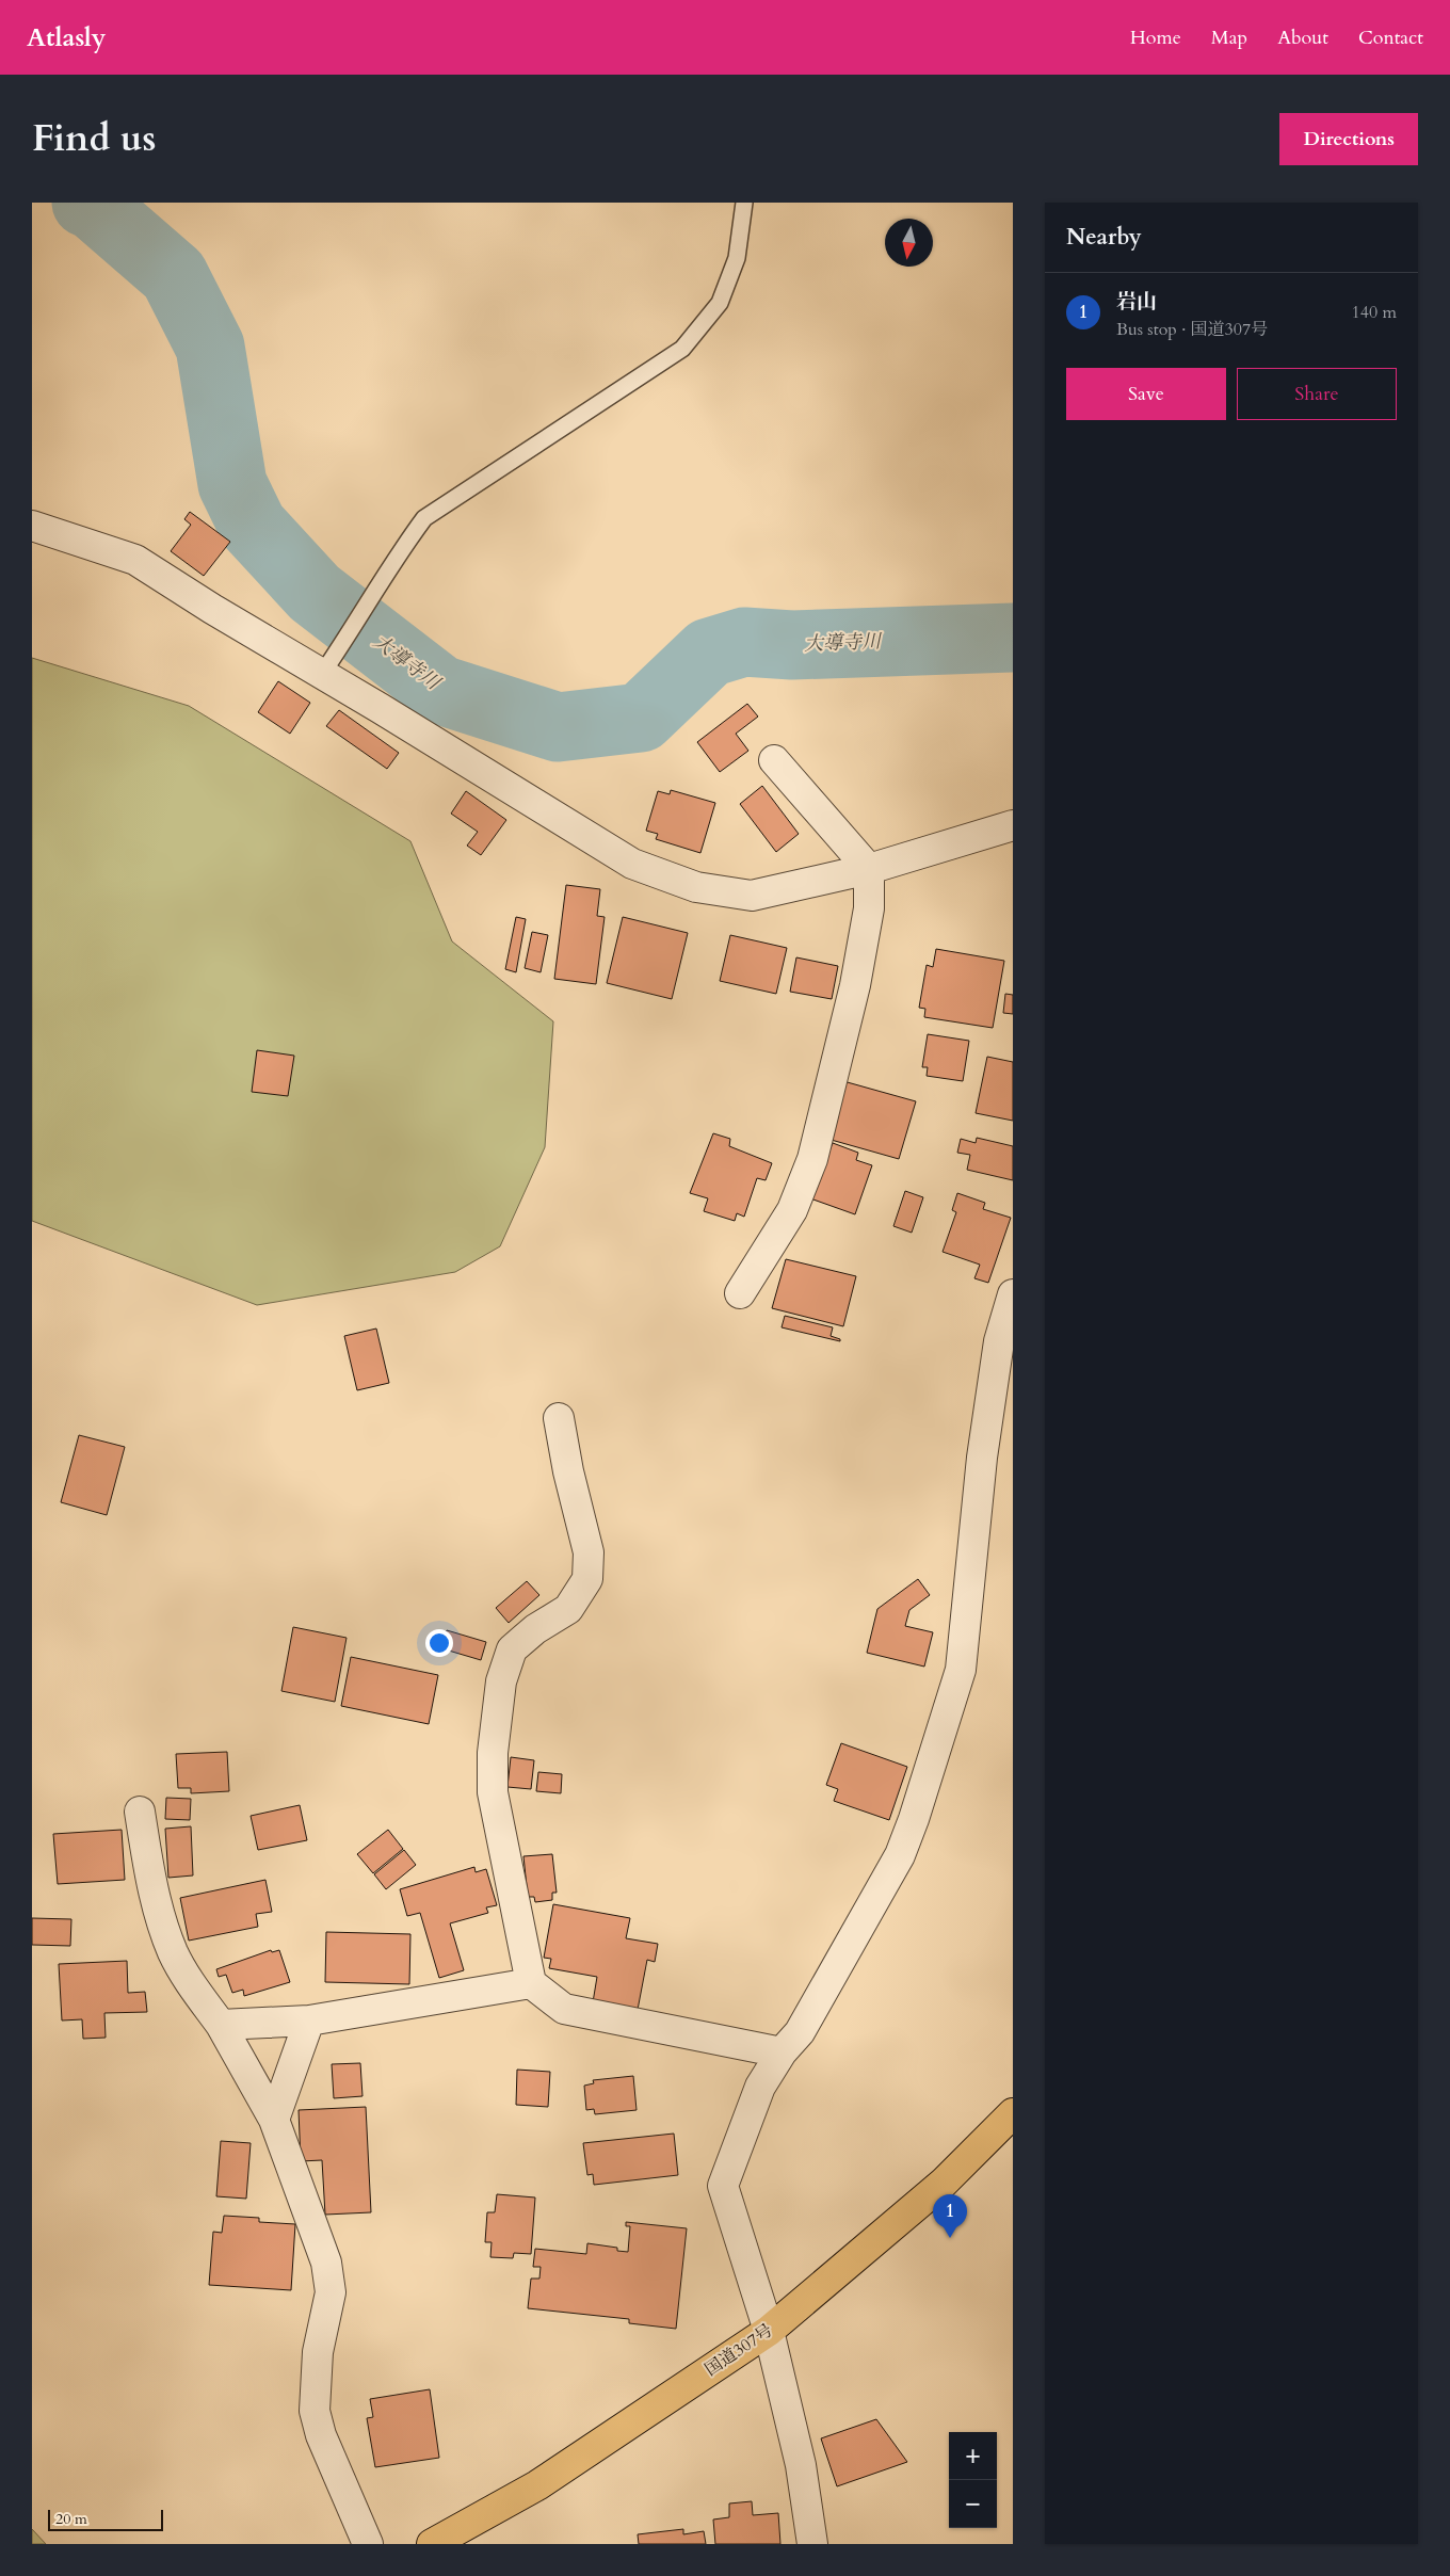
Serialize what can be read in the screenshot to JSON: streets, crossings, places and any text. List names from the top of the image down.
{
  "streets": {
    "highway": ["国道307号"]
  },
  "water": ["大導寺川"],
  "scale_bar": "20 m",
  "north": "bottom",
  "page": {
    "header": "Atlasly",
    "nav": [
      "Home",
      "Map",
      "About",
      "Contact"
    ],
    "title": "Find us",
    "buttons": [
      "Directions",
      ["Save", "Share"]
    ],
    "heading": "Nearby",
    "list": [
      {
        "mark": "1",
        "name": "岩山",
        "note": "Bus stop · 国道307号",
        "value": "140 m"
      }
    ],
    "pins": "1",
    "map_buttons": ["+", "−"],
    "scale": "20 m"
  }
}
